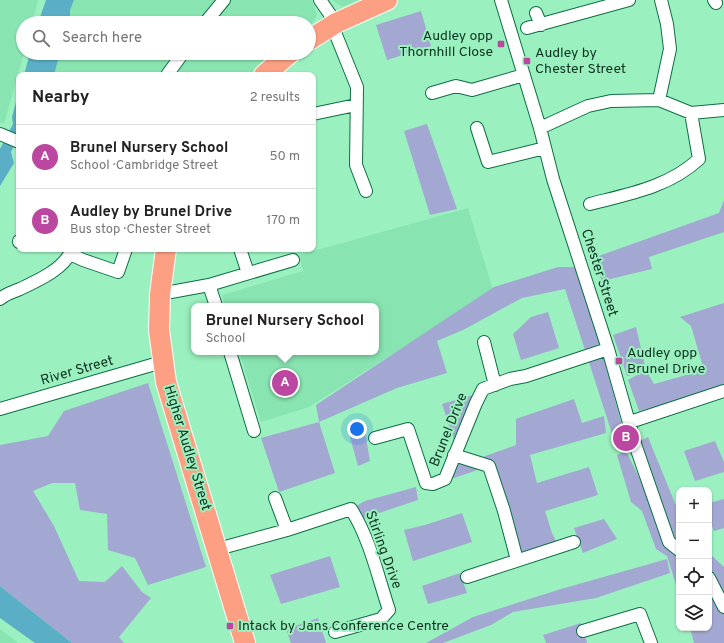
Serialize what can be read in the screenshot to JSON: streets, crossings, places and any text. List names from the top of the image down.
{
  "streets": {
    "highway": ["Higher Audley Street"],
    "street": [
      "Chester Street",
      "River Street",
      "Brunel Drive",
      "Stirling Drive"
    ]
  },
  "crossings": [
    ["Chester Street", "Brunel Drive"],
    ["River Street", "Higher Audley Street"],
    ["Higher Audley Street", "Stirling Drive"]
  ],
  "places": {
    "transit": [
      "Audley opp Thornhill Close",
      "Audley by Chester Street",
      "Audley opp Brunel Drive",
      "Intack by Jans Conference Centre"
    ]
  },
  "page": {
    "search": "Search here",
    "heading": ["Nearby", "2 results"],
    "list": [
      {
        "mark": "A",
        "name": "Brunel Nursery School",
        "note": "School · Cambridge Street",
        "value": "50 m"
      },
      {
        "mark": "B",
        "name": "Audley by Brunel Drive",
        "note": "Bus stop · Chester Street",
        "value": "170 m"
      }
    ],
    "popup": ["Brunel Nursery School", "School"],
    "pins": ["A", "B"],
    "map_buttons": ["+", "−"]
  }
}
